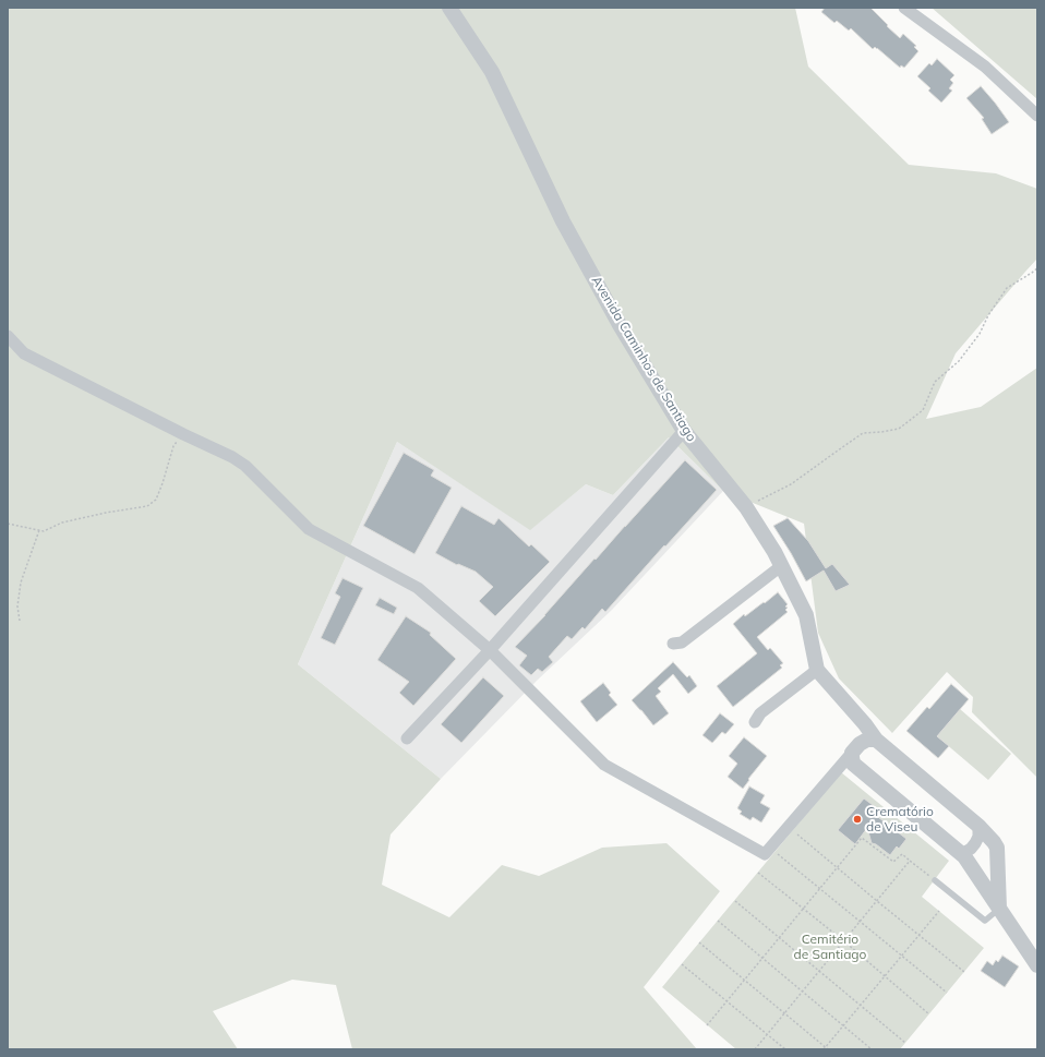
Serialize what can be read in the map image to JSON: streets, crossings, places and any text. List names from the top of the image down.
{
  "streets": {
    "street": ["Avenida Caminhos de Santiago"]
  },
  "parks": ["Cemitério de Santiago"],
  "places": ["Crematório de Viseu"]
}
